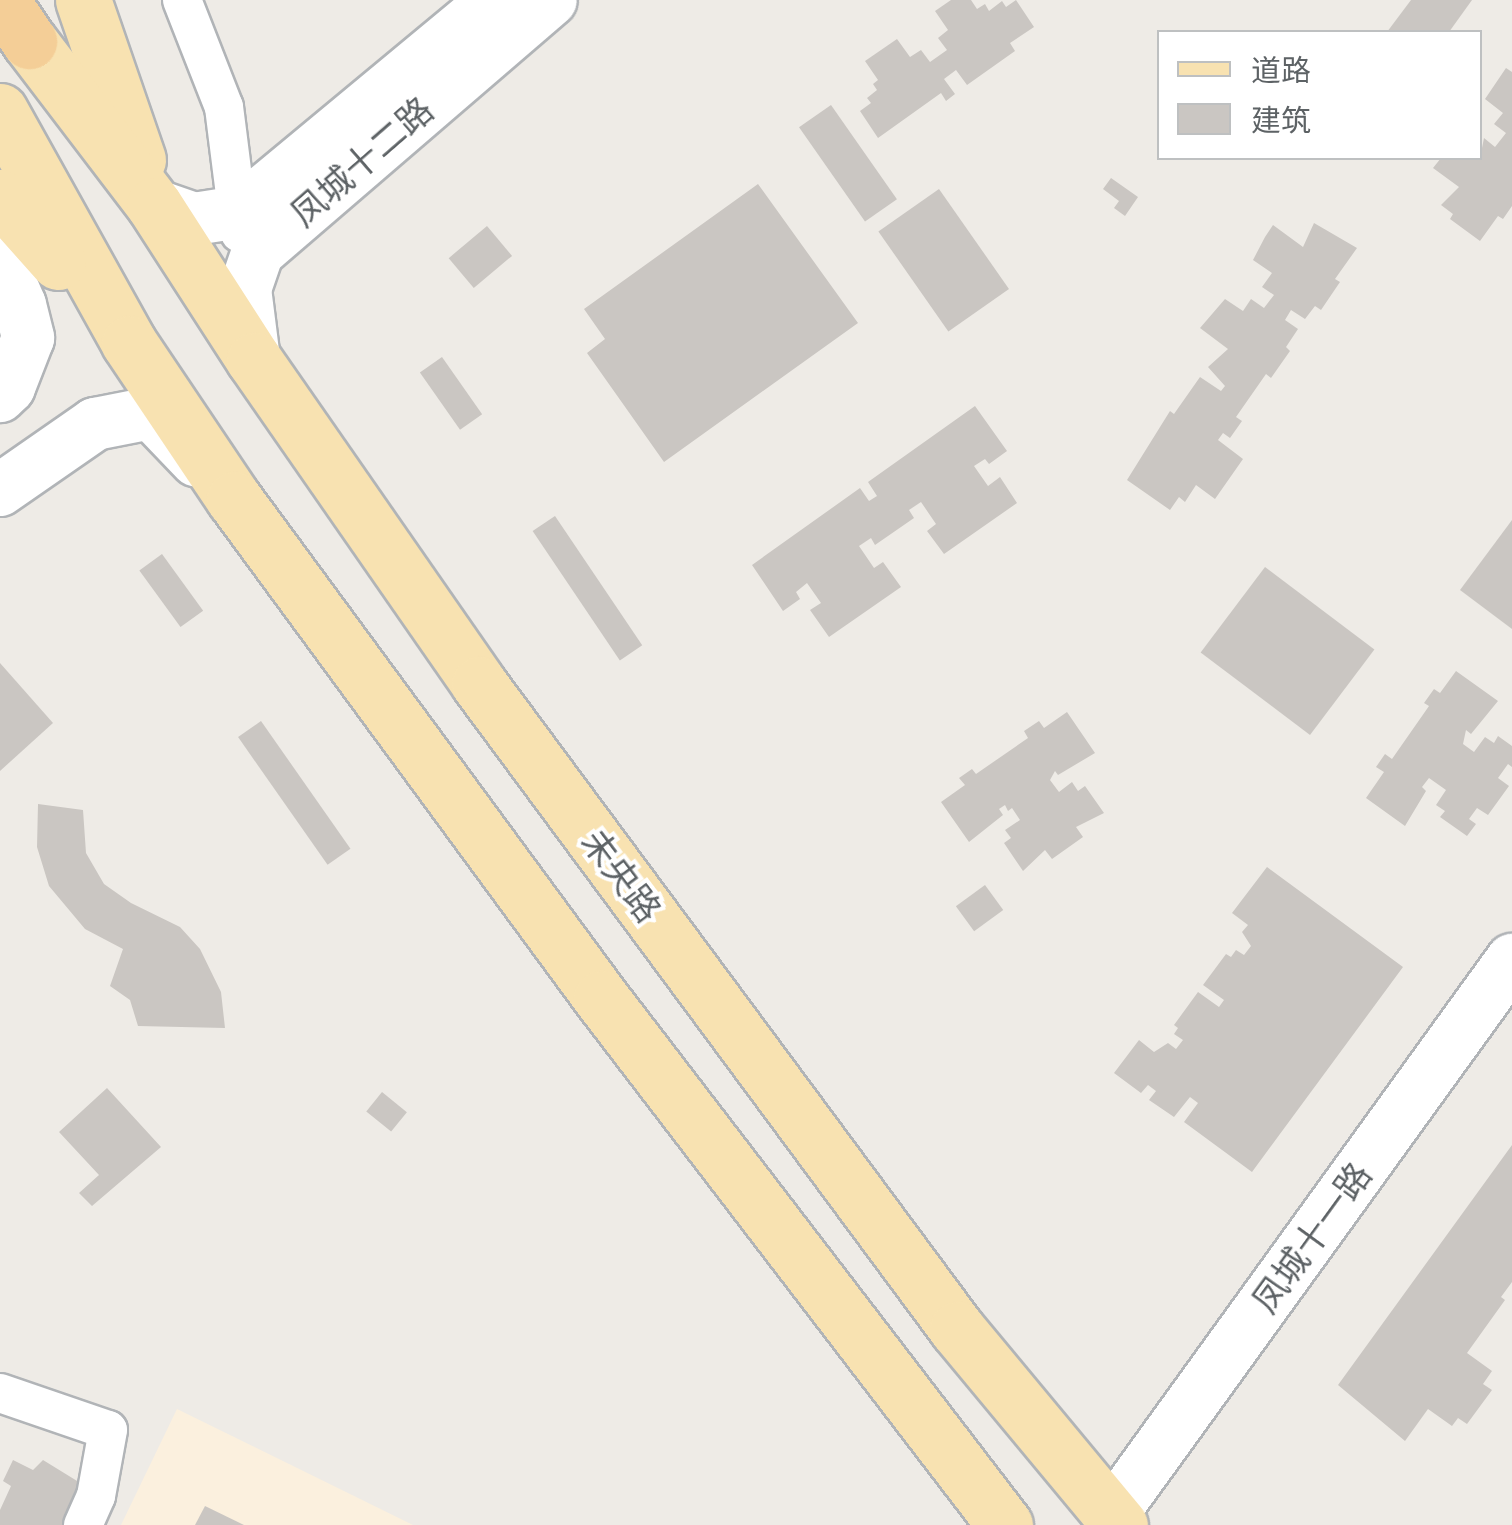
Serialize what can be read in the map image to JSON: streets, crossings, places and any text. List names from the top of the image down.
{
  "streets": {
    "main road": ["未央路"],
    "street": ["凤城十二路", "凤城十一路"]
  },
  "crossings": [
    ["凤城十二路", "未央路"],
    ["未央路", "凤城十一路"]
  ],
  "legend": ["道路", "建筑"]
}
